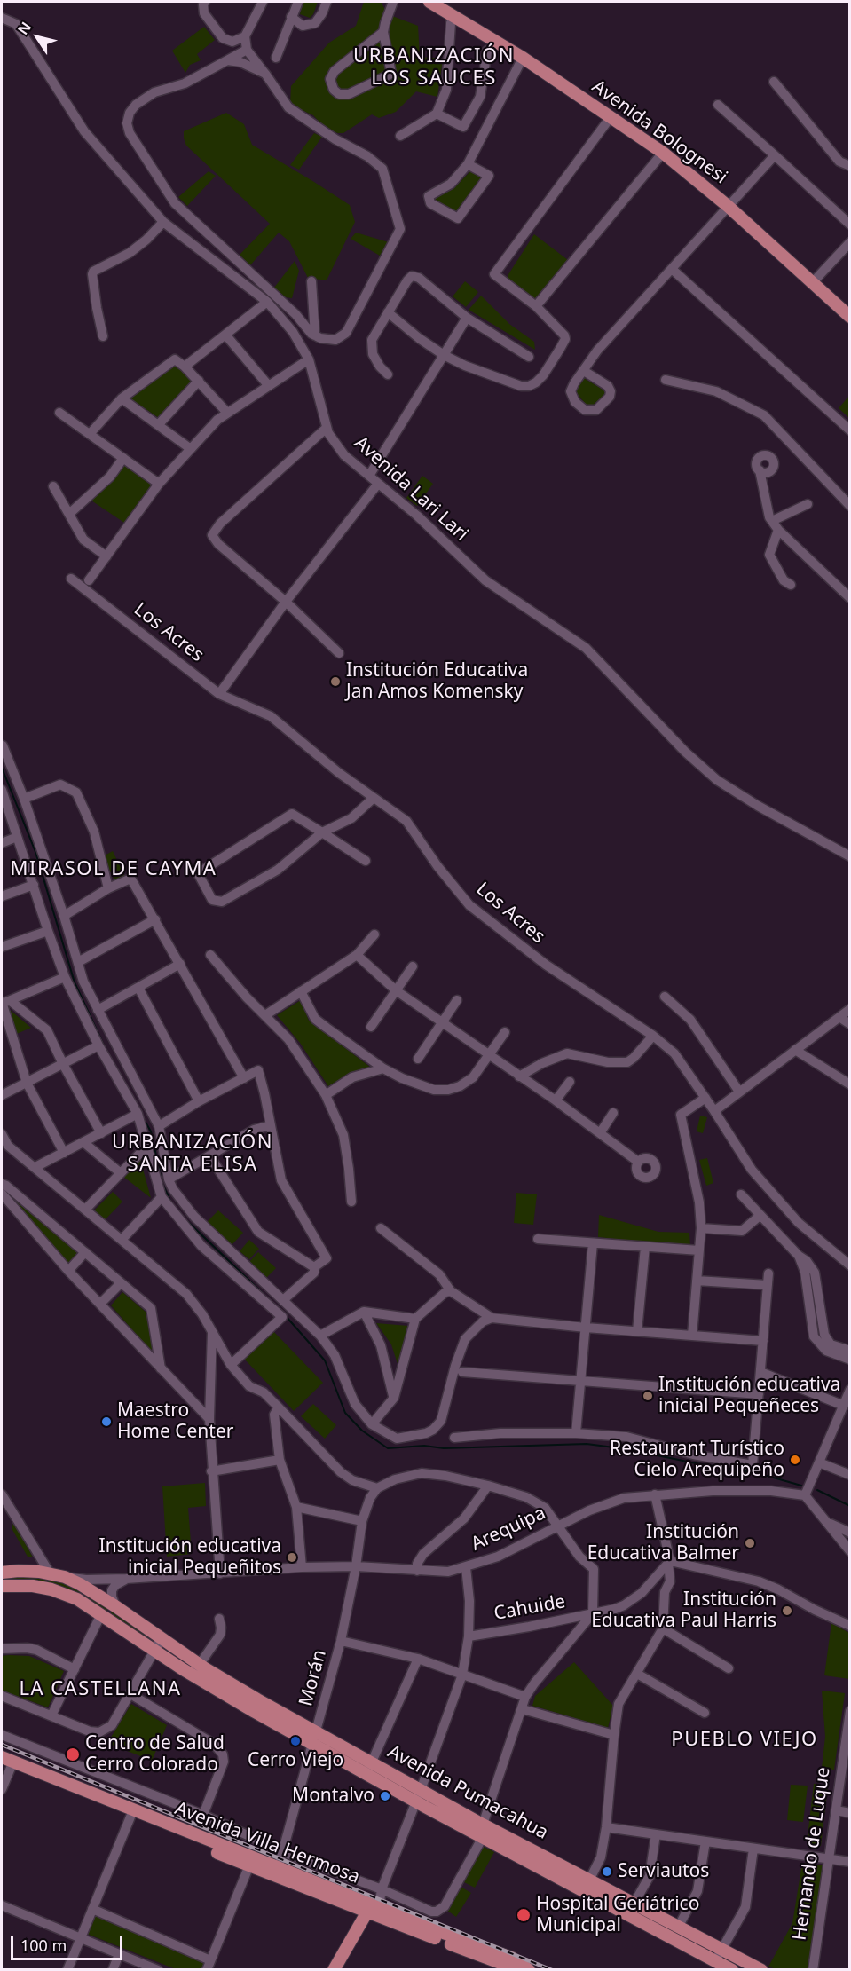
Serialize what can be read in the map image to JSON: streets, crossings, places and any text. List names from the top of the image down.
{
  "streets": {
    "main road": ["Avenida Bolognesi", "Avenida Pumacahua", "Avenida Villa Hermosa"],
    "street": [
      "Avenida Lari Lari",
      "Los Acres",
      "Arequipa",
      "Cahuide",
      "Morán",
      "Hernando de Luque"
    ]
  },
  "crossings": [
    ["Arequipa", "Morán"],
    ["Arequipa", "Avenida Pumacahua"],
    ["Morán", "Avenida Pumacahua"],
    ["Morán", "Avenida Villa Hermosa"]
  ],
  "districts": [
    "URBANIZACIÓN LOS SAUCES",
    "MIRASOL DE CAYMA",
    "URBANIZACIÓN SANTA ELISA",
    "LA CASTELLANA",
    "PUEBLO VIEJO"
  ],
  "places": [
    "Institución Educativa Jan Amos Komensky",
    "Institución educativa inicial Pequeñeces",
    "Maestro Home Center",
    "Restaurant Turístico Cielo Arequipeño",
    "Institución Educativa Balmer",
    "Institución educativa inicial Pequeñitos",
    "Institución Educativa Paul Harris",
    "Cerro Viejo",
    "Centro de Salud Cerro Colorado",
    "Montalvo",
    "Serviautos",
    "Hospital Geriátrico Municipal"
  ],
  "scale_bar": "100 m",
  "north": "top left"
}
